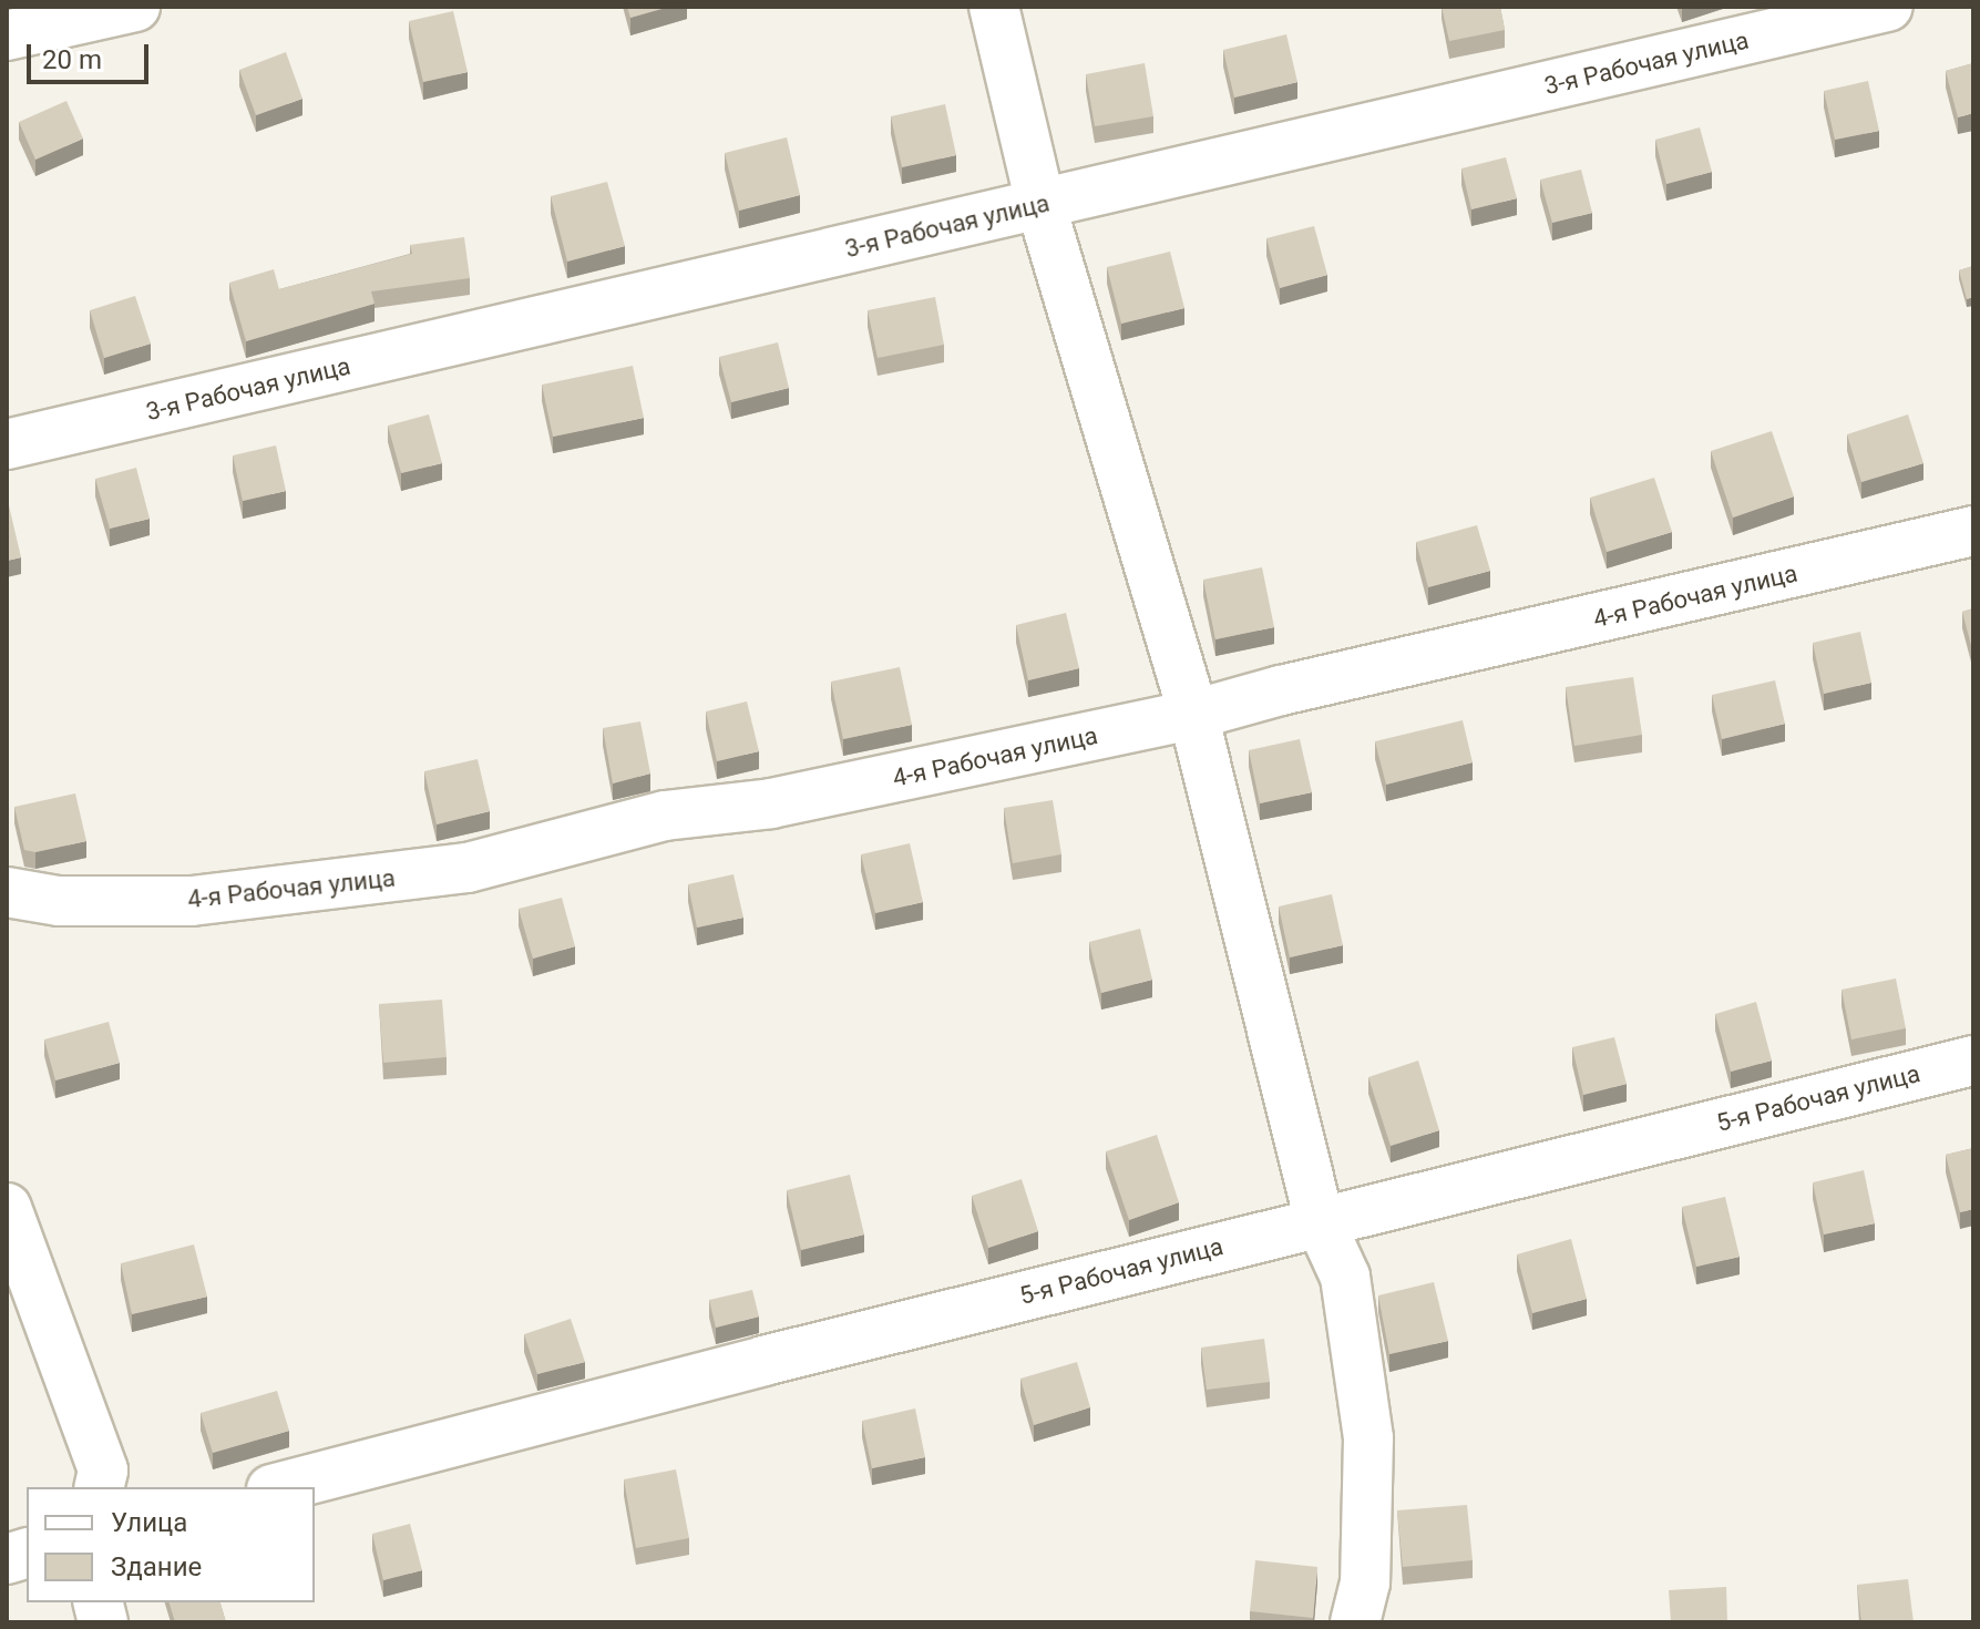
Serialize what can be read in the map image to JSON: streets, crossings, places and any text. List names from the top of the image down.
{
  "streets": {
    "street": ["3-я Рабочая улица", "4-я Рабочая улица", "5-я Рабочая улица"]
  },
  "legend": ["Улица", "Здание"],
  "scale_bar": "20 m"
}
